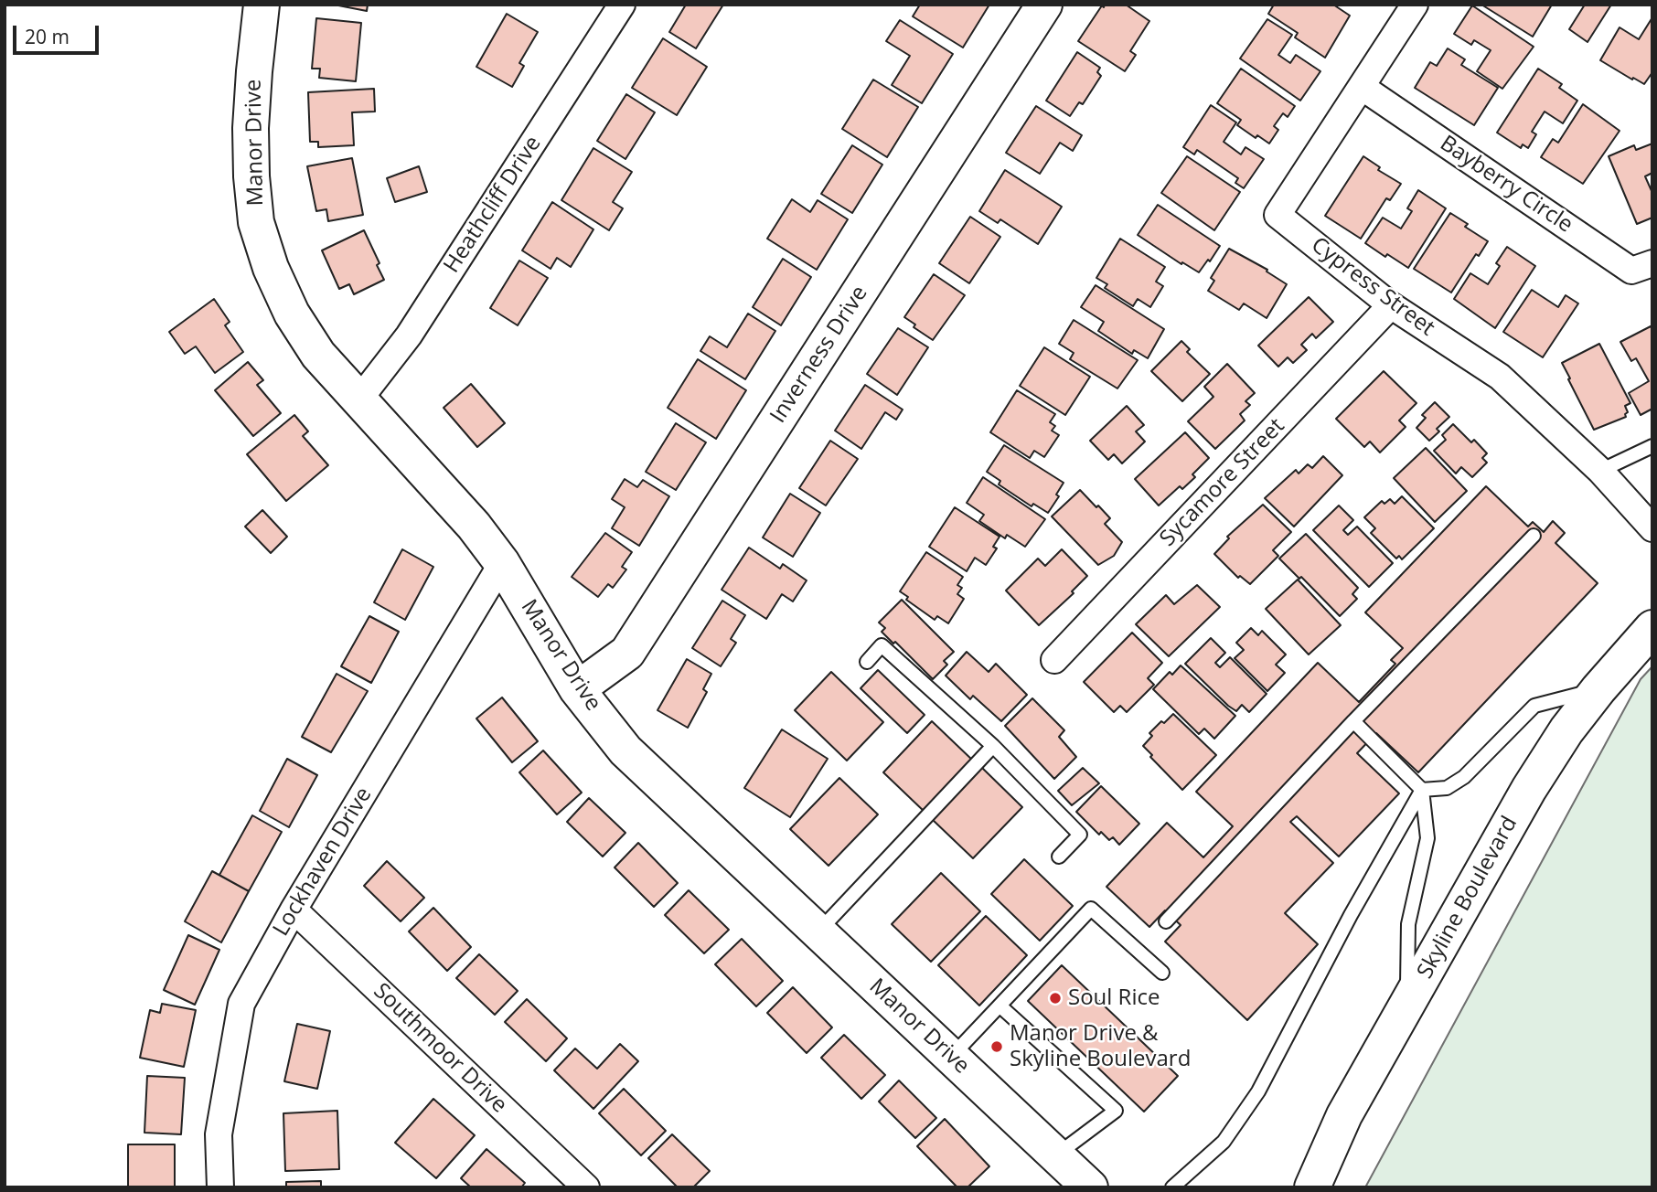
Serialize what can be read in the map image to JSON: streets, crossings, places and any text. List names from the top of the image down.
{
  "streets": {
    "street": [
      "Manor Drive",
      "Bayberry Circle",
      "Heathcliff Drive",
      "Cypress Street",
      "Inverness Drive",
      "Sycamore Street",
      "Lockhaven Drive",
      "Skyline Boulevard",
      "Southmoor Drive"
    ]
  },
  "crossings": [
    ["Manor Drive", "Heathcliff Drive"],
    ["Manor Drive", "Inverness Drive"],
    ["Manor Drive", "Lockhaven Drive"],
    ["Bayberry Circle", "Cypress Street"],
    ["Cypress Street", "Sycamore Street"],
    ["Lockhaven Drive", "Southmoor Drive"]
  ],
  "places": ["Soul Rice", "Manor Drive & Skyline Boulevard"],
  "scale_bar": "20 m"
}
